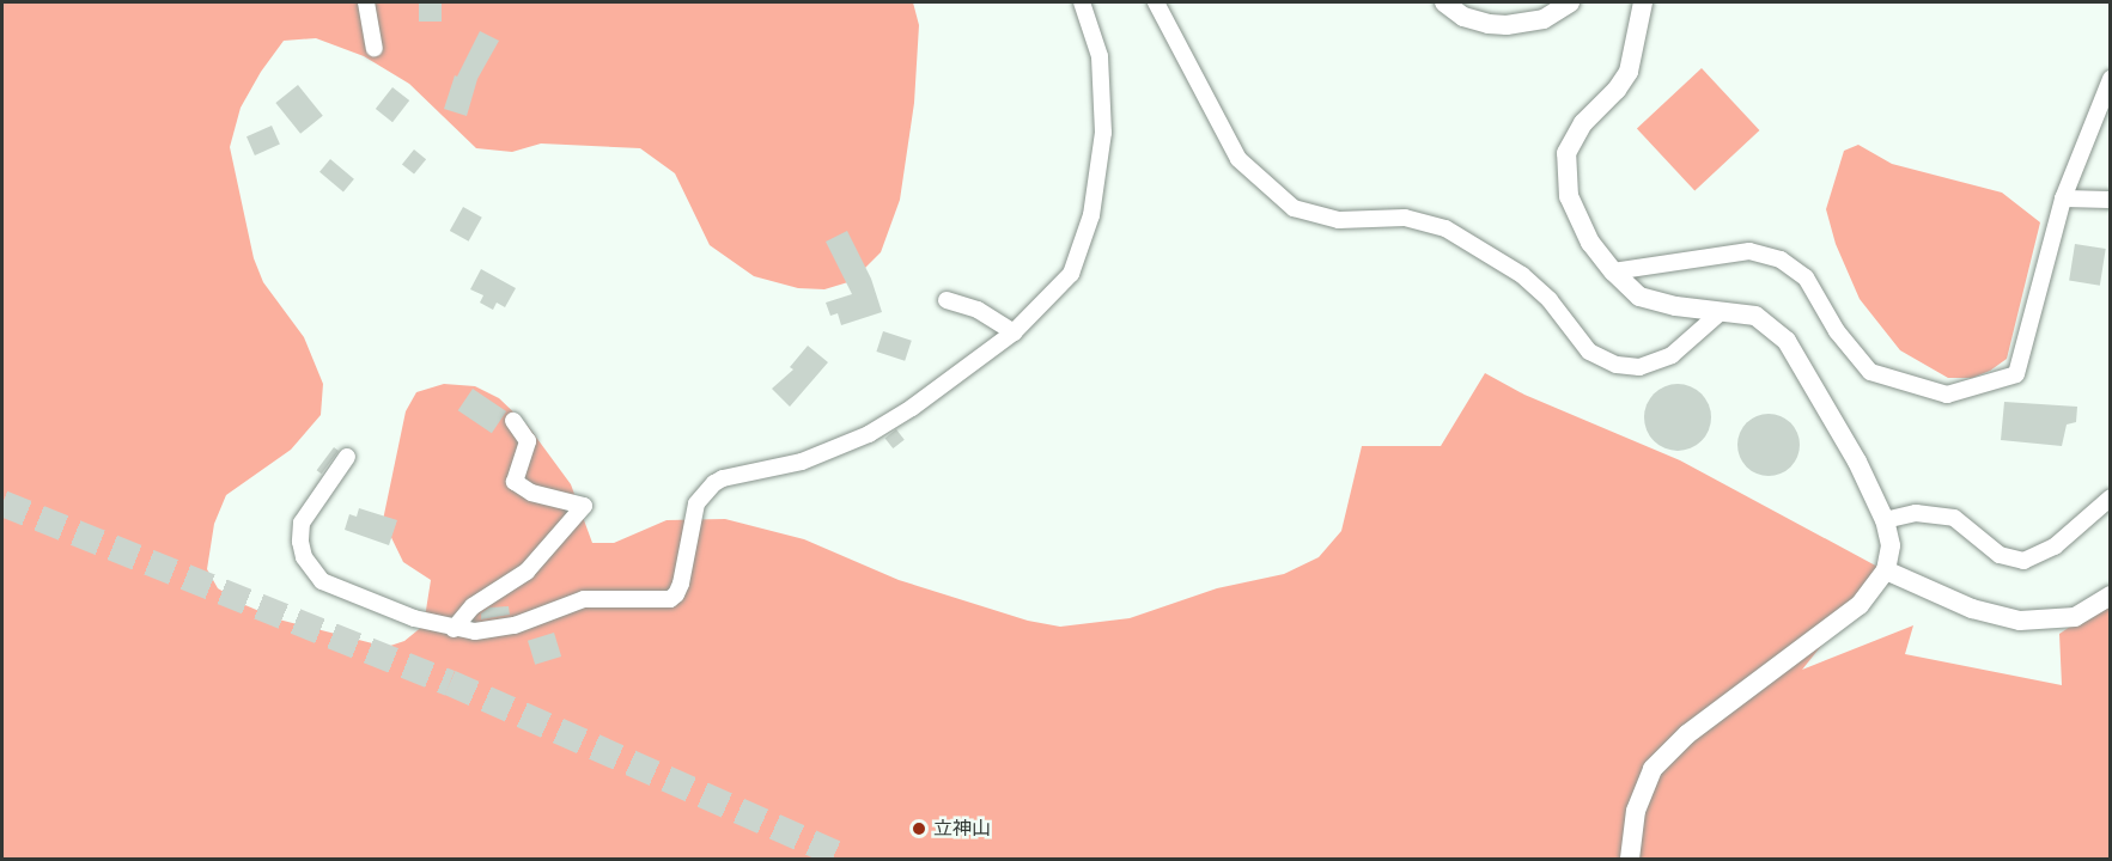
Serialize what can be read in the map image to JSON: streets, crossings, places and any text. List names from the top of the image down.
{
  "places": ["立神山"]
}
